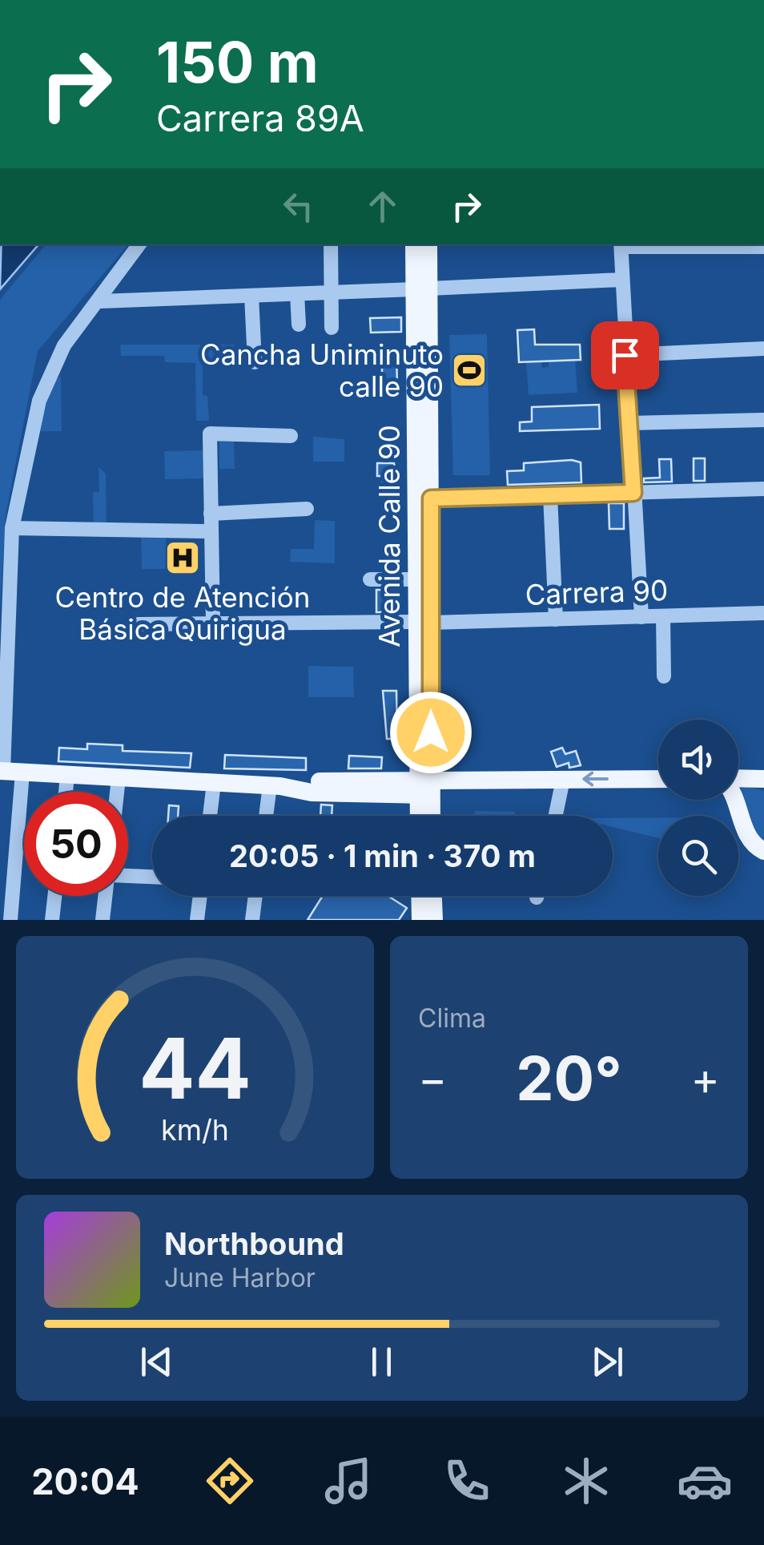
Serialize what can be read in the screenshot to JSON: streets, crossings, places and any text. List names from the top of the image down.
{
  "streets": {
    "main road": ["Avenida Calle 90"],
    "street": ["Carrera 90"]
  },
  "crossings": [
    ["Avenida Calle 90", "Carrera 90"]
  ],
  "places": {
    "sports": ["Cancha Uniminuto calle 90"],
    "hospital": ["Centro de Atención Básica Quirigua"]
  },
  "page": {
    "turn": ["150 m", "Carrera 89A"],
    "limit": "50",
    "trip": "20:05 · 1 min · 370 m",
    "tile": "Clima",
    "heat": ["−", "20°", "+"],
    "song": ["Northbound", "June Harbor"],
    "tabs": "20:04",
    "gauge": ["44", "km/h"]
  }
}
